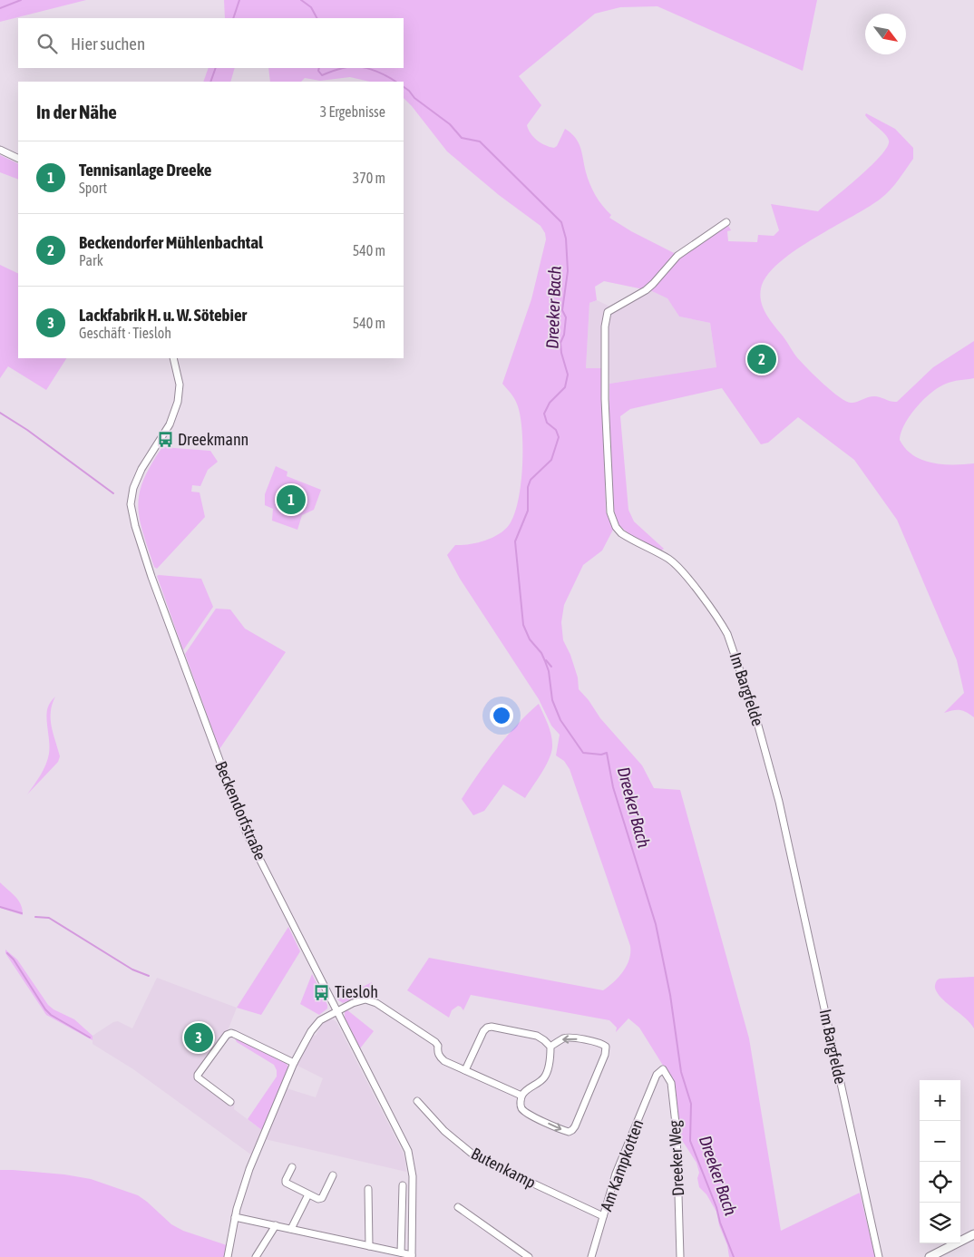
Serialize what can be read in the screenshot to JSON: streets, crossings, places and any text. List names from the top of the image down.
{
  "streets": {
    "street": [
      "Im Bargfelde",
      "Beckendorfstraße",
      "Dreeker Weg",
      "Am Kampkotten",
      "Butenkamp"
    ]
  },
  "crossings": [
    ["Dreeker Weg", "Am Kampkotten"],
    ["Am Kampkotten", "Butenkamp"]
  ],
  "water": ["Dreeker Bach"],
  "places": {
    "bus stop": ["Dreekmann", "Tiesloh"]
  },
  "north": "bottom right",
  "page": {
    "search": "Hier suchen",
    "heading": ["In der Nähe", "3 Ergebnisse"],
    "list": [
      {
        "mark": "1",
        "name": "Tennisanlage Dreeke",
        "note": "Sport",
        "value": "370 m"
      },
      {
        "mark": "2",
        "name": "Beckendorfer Mühlenbachtal",
        "note": "Park",
        "value": "540 m"
      },
      {
        "mark": "3",
        "name": "Lackfabrik H. u. W. Sötebier",
        "note": "Geschäft · Tiesloh",
        "value": "540 m"
      }
    ],
    "pins": ["2", "1", "3"],
    "map_buttons": ["+", "−"]
  }
}
